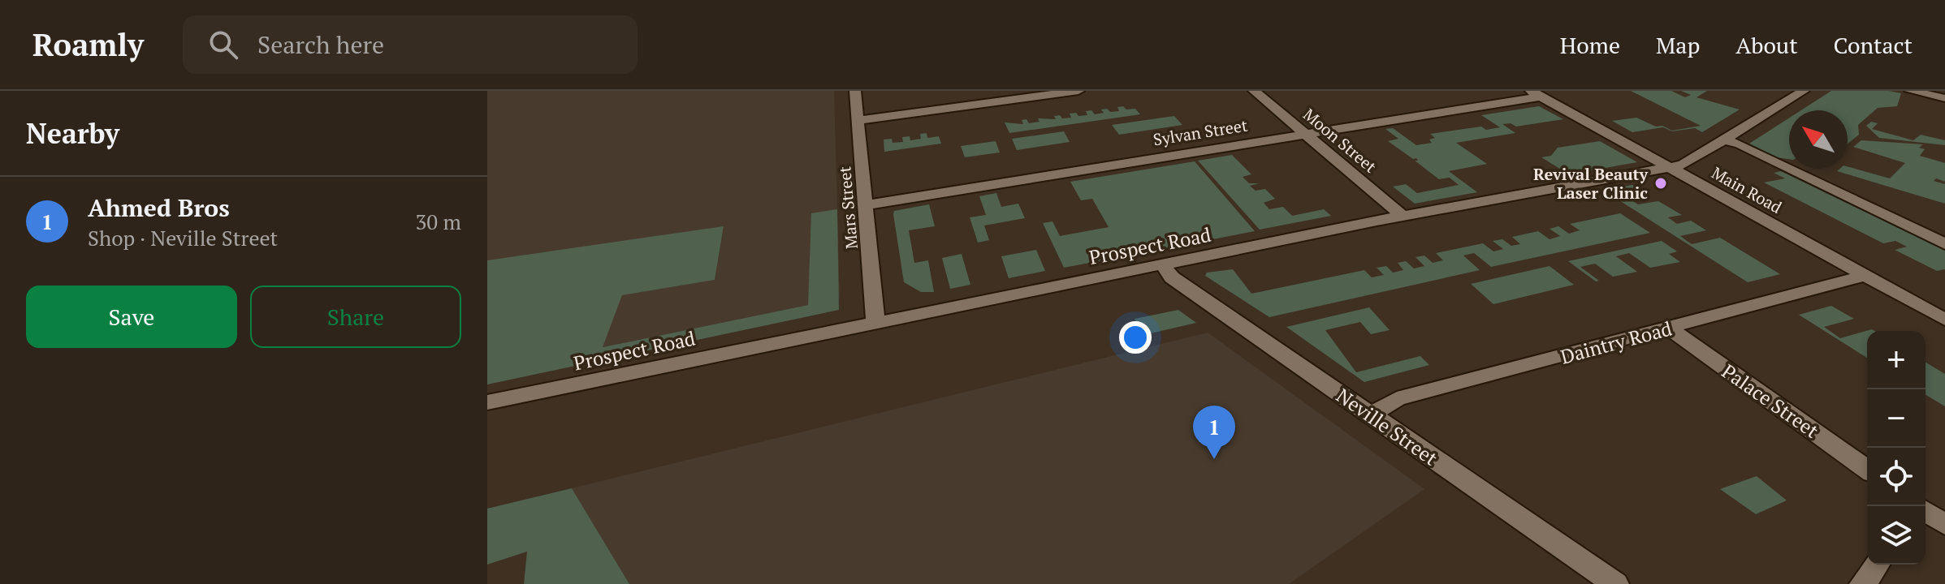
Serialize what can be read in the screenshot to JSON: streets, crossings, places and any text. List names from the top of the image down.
{
  "streets": {
    "street": [
      "Sylvan Street",
      "Moon Street",
      "Main Road",
      "Mars Street",
      "Prospect Road",
      "Daintry Road",
      "Palace Street",
      "Neville Street"
    ]
  },
  "crossings": [
    ["Sylvan Street", "Moon Street"],
    ["Sylvan Street", "Main Road"],
    ["Sylvan Street", "Mars Street"],
    ["Moon Street", "Prospect Road"],
    ["Main Road", "Prospect Road"],
    ["Main Road", "Daintry Road"],
    ["Mars Street", "Prospect Road"],
    ["Prospect Road", "Neville Street"],
    ["Daintry Road", "Palace Street"],
    ["Daintry Road", "Neville Street"]
  ],
  "places": ["Revival Beauty Laser Clinic"],
  "north": "top left",
  "page": {
    "header": "Roamly",
    "search": "Search here",
    "nav": [
      "Home",
      "Map",
      "About",
      "Contact"
    ],
    "heading": "Nearby",
    "list": [
      {
        "mark": "1",
        "name": "Ahmed Bros",
        "note": "Shop · Neville Street",
        "value": "30 m"
      }
    ],
    "buttons": ["Save", "Share"],
    "map_buttons": ["+", "−"],
    "pins": "1"
  }
}
